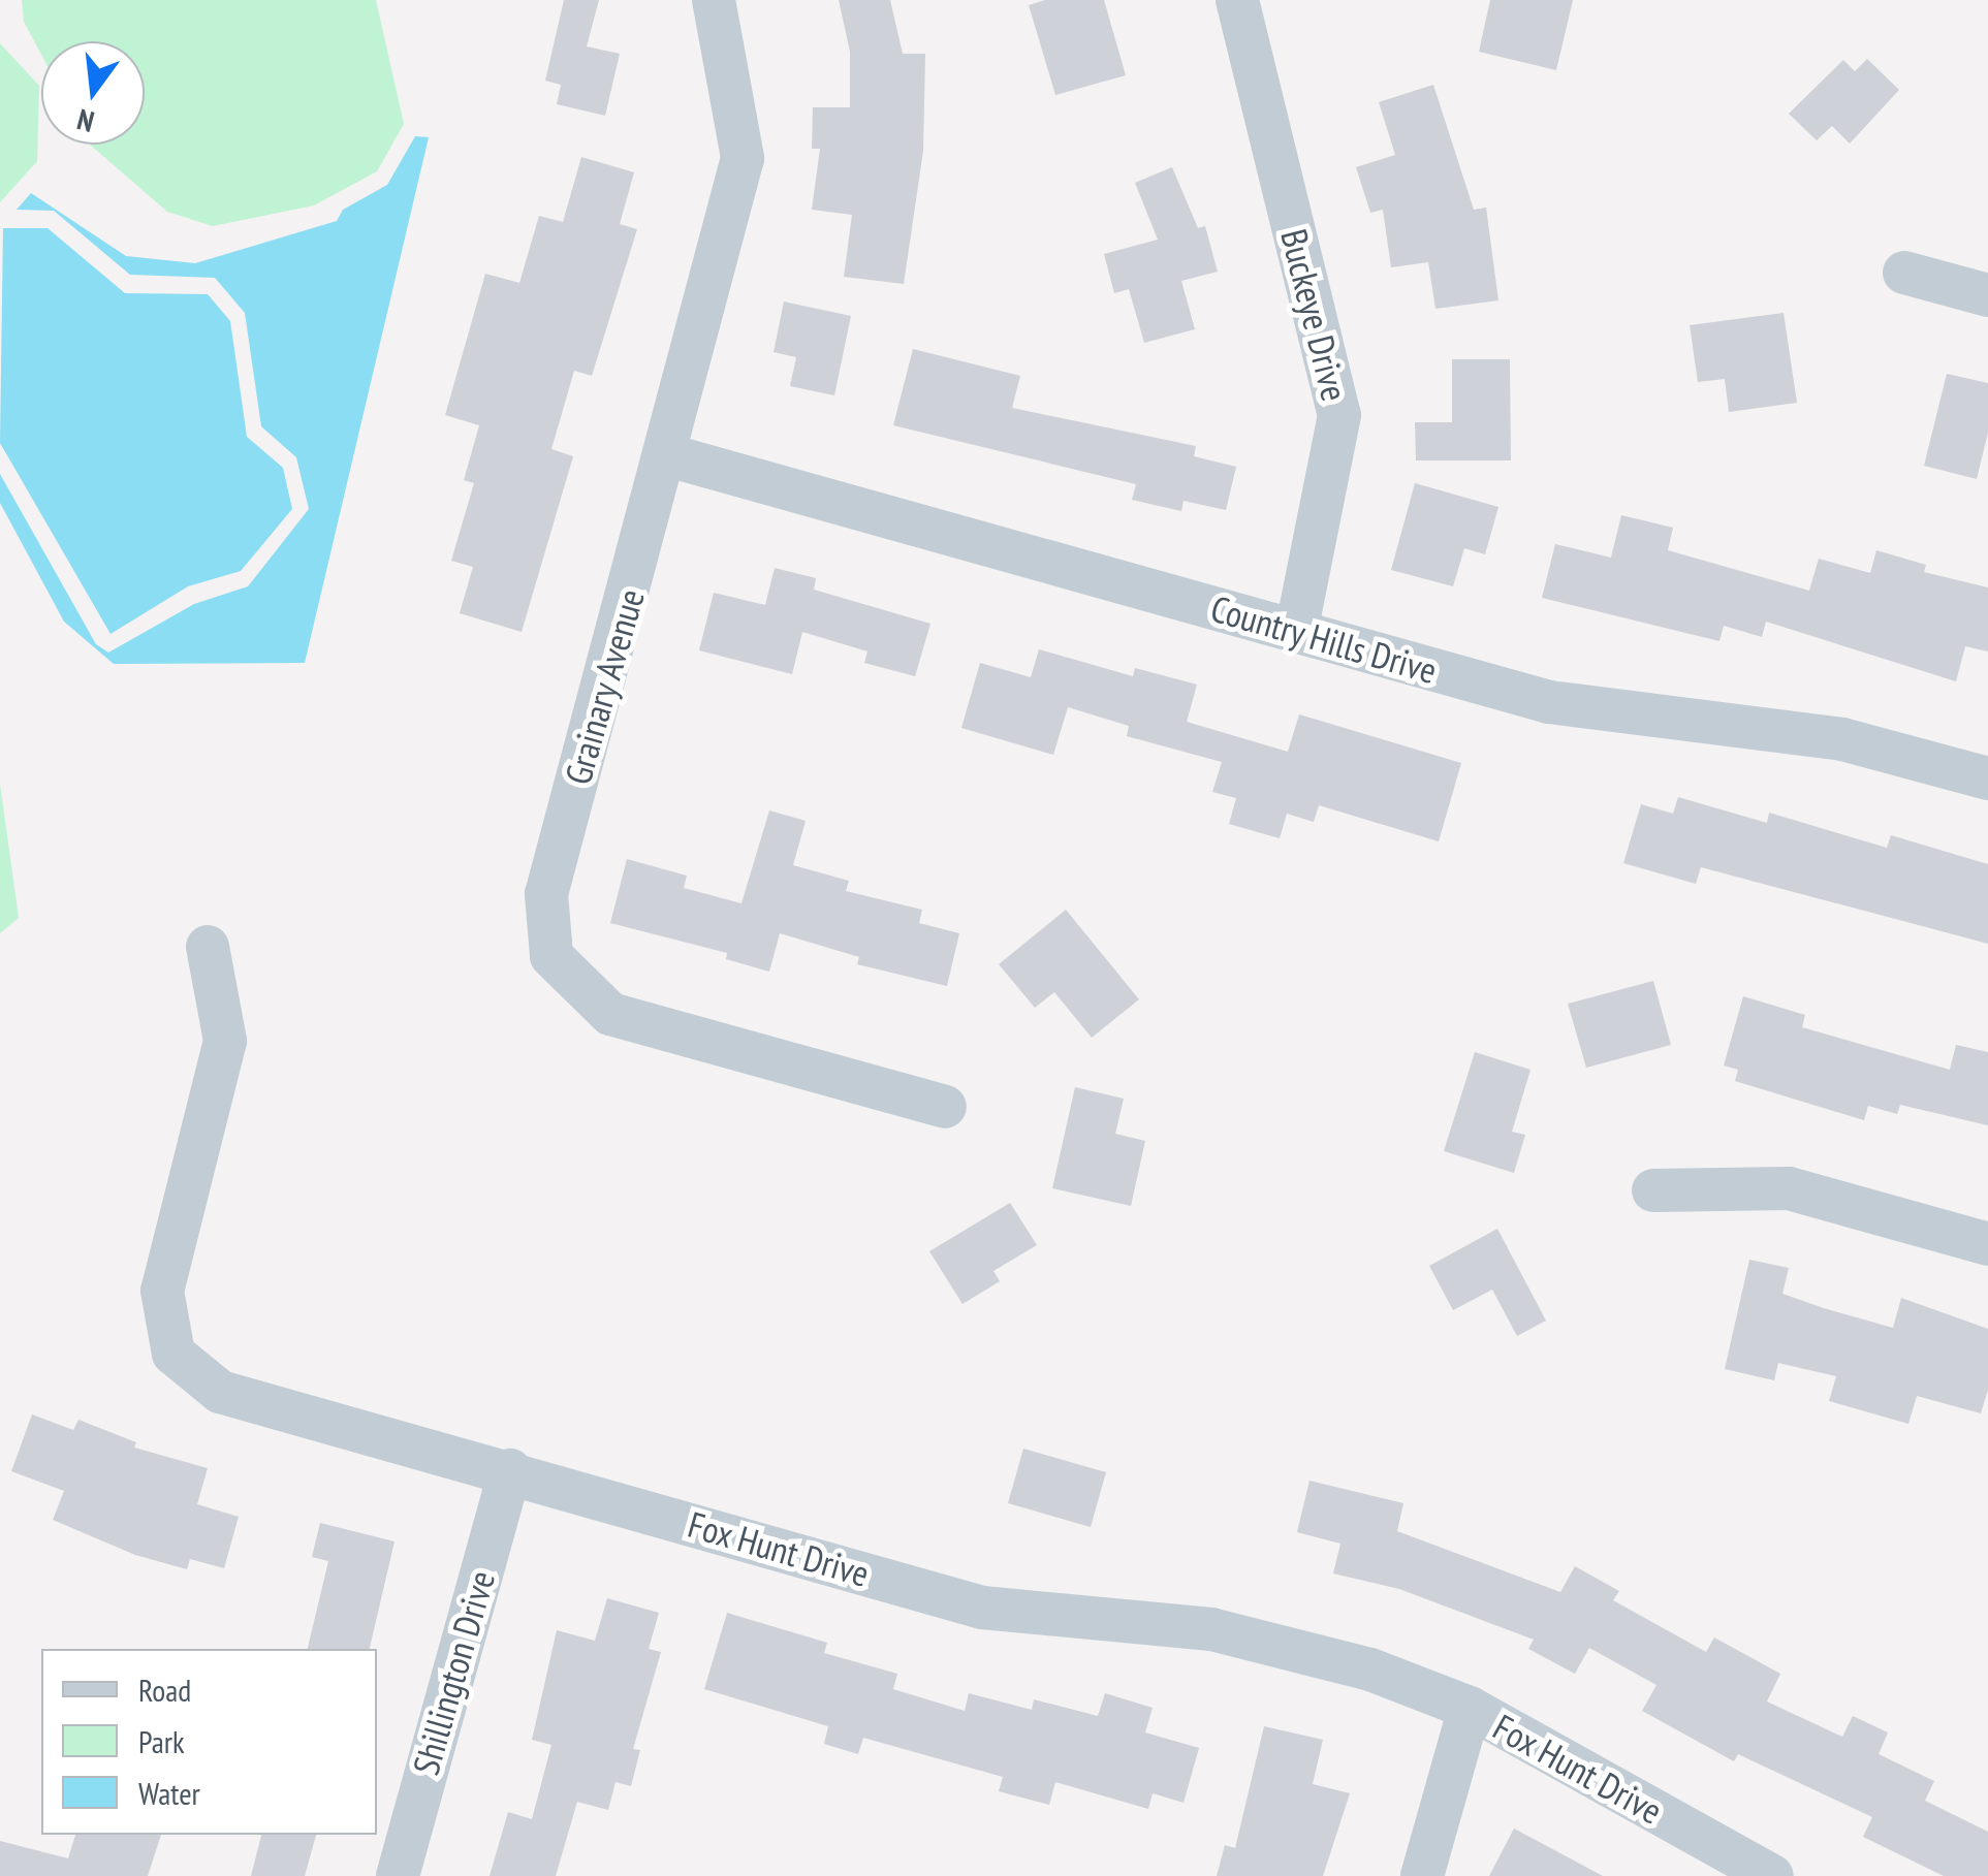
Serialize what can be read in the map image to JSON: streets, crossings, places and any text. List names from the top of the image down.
{
  "streets": {
    "street": [
      "Buckeye Drive",
      "Country Hills Drive",
      "Grainary Avenue",
      "Fox Hunt Drive",
      "Shillington Drive"
    ]
  },
  "crossings": [
    ["Buckeye Drive", "Country Hills Drive"],
    ["Country Hills Drive", "Grainary Avenue"],
    ["Fox Hunt Drive", "Shillington Drive"]
  ],
  "legend": ["Road", "Park", "Water"],
  "north": "bottom"
}
